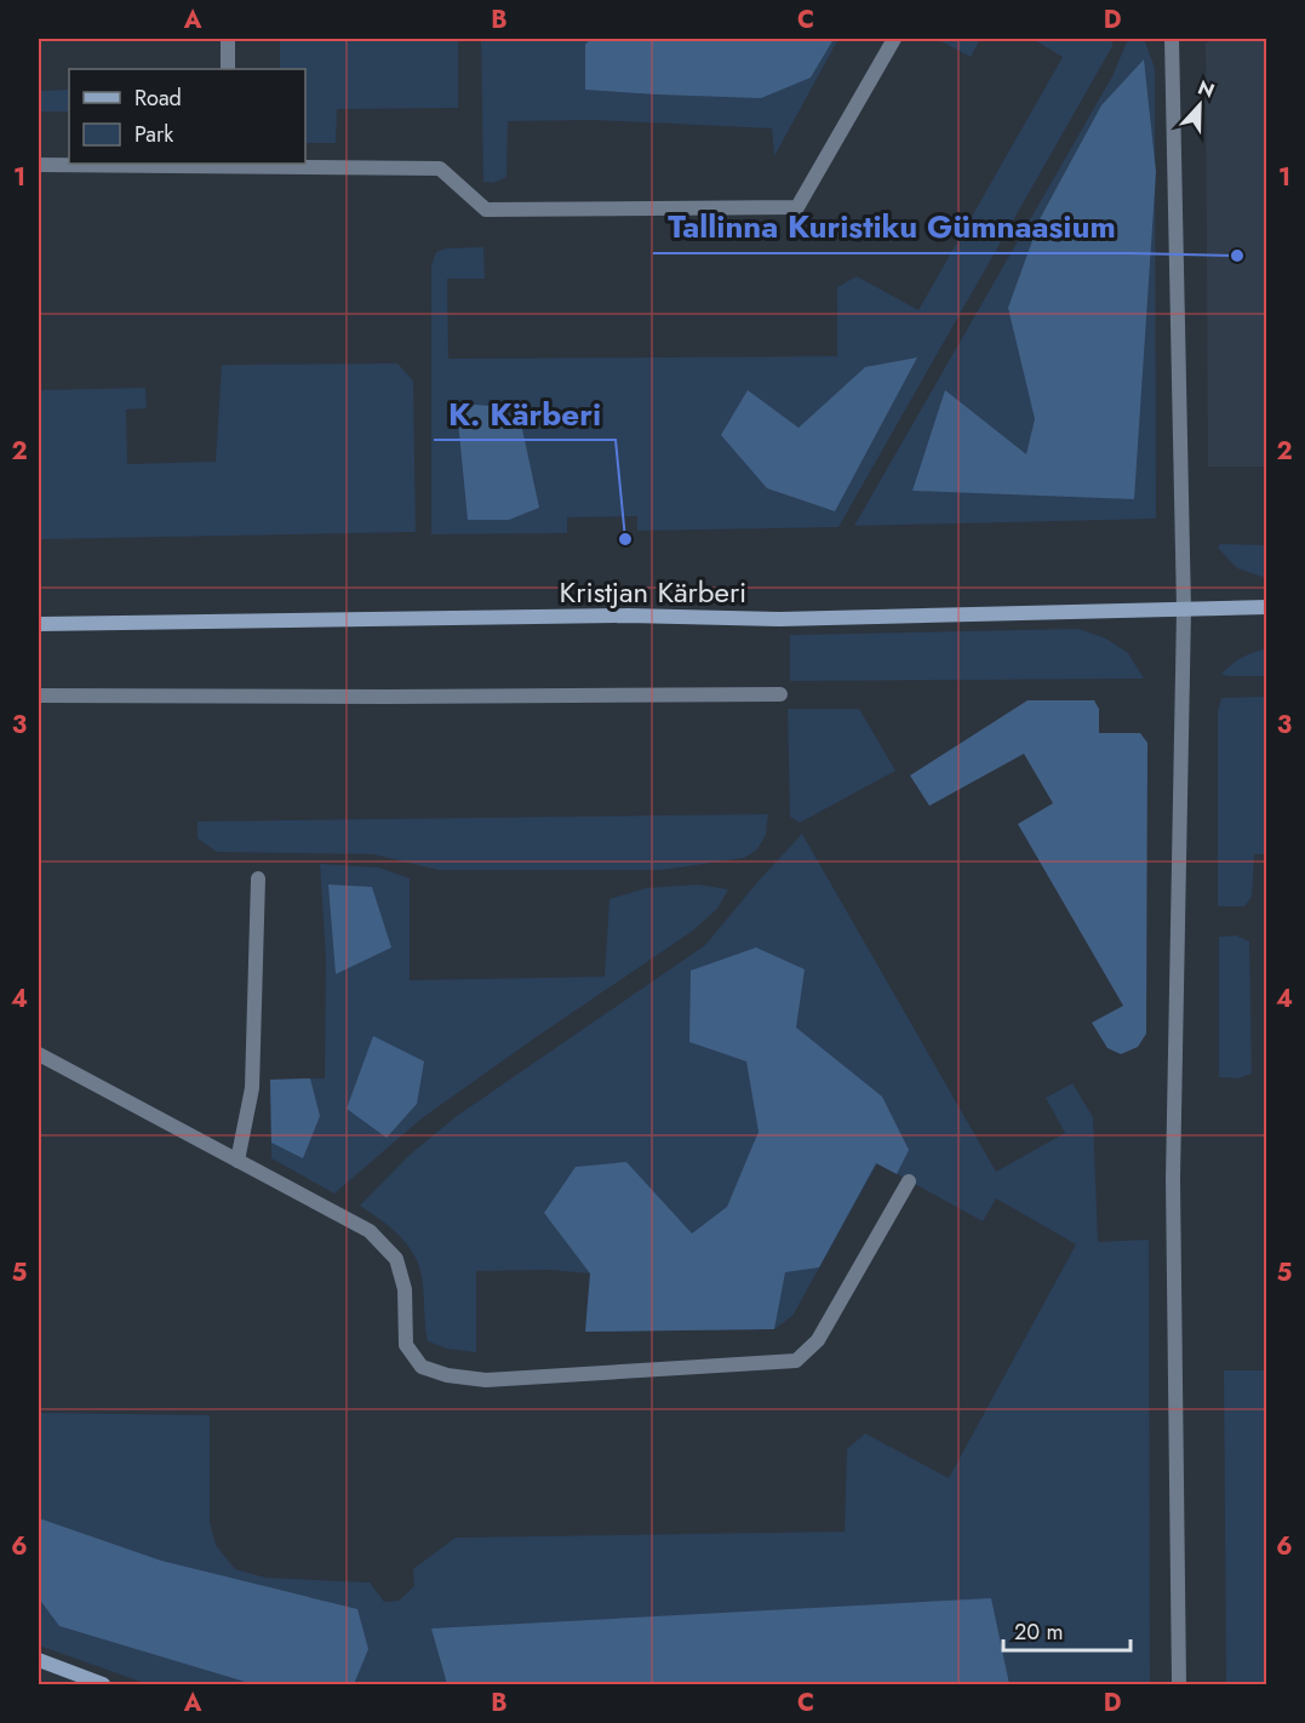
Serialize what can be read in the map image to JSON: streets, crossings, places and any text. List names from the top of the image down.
{
  "streets": {
    "street": ["Kristjan Kärberi"]
  },
  "places": ["Tallinna Kuristiku Gümnaasium", "K. Kärberi"],
  "legend": ["Road", "Park"],
  "scale_bar": "20 m",
  "north": "top",
  "grid": {
    "columns": [
      "A",
      "B",
      "C",
      "D"
    ],
    "rows": [
      "1",
      "2",
      "3",
      "4",
      "5",
      "6"
    ]
  }
}
